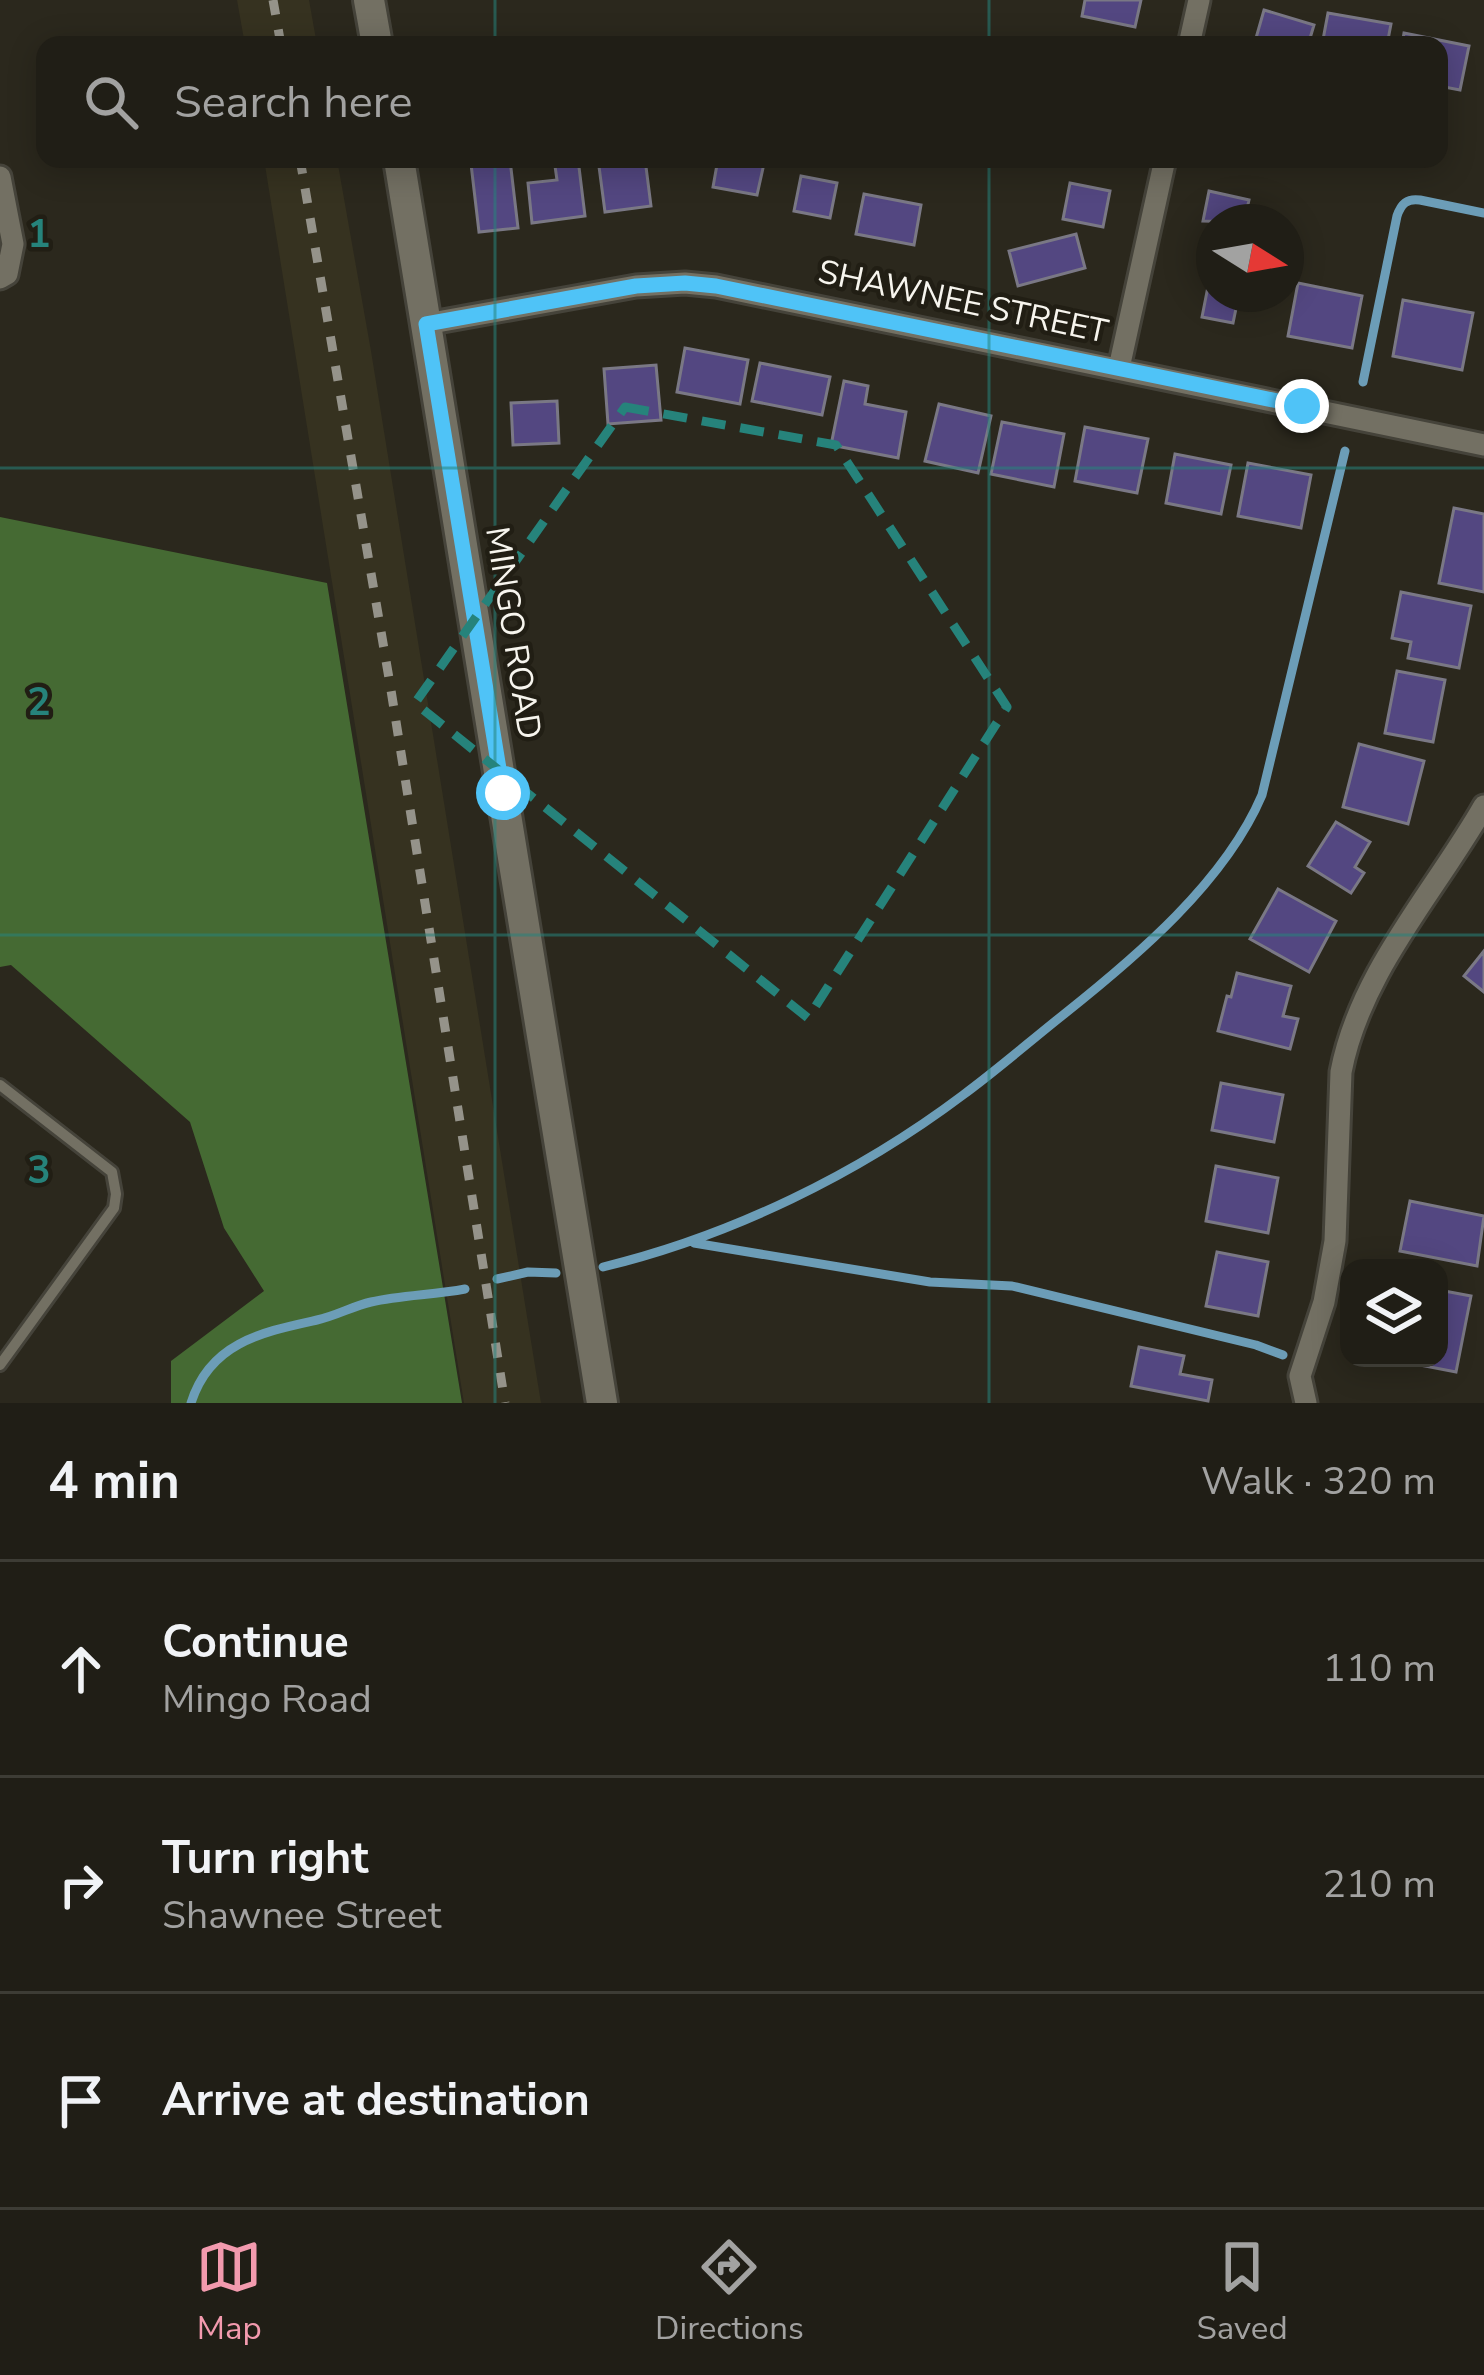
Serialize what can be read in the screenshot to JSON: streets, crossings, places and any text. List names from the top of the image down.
{
  "streets": {
    "street": ["SHAWNEE STREET", "MINGO ROAD"]
  },
  "crossings": [
    ["SHAWNEE STREET", "MINGO ROAD"]
  ],
  "north": "right",
  "page": {
    "search": "Search here",
    "heading": ["4 min", "Walk · 320 m"],
    "list": [
      ["Continue", "Mingo Road", "110 m"],
      ["Turn right", "Shawnee Street", "210 m"],
      "Arrive at destination"
    ],
    "nav": ["Map", "Directions", "Saved"]
  },
  "grid": {
    "rows": ["1", "2", "3"]
  }
}
